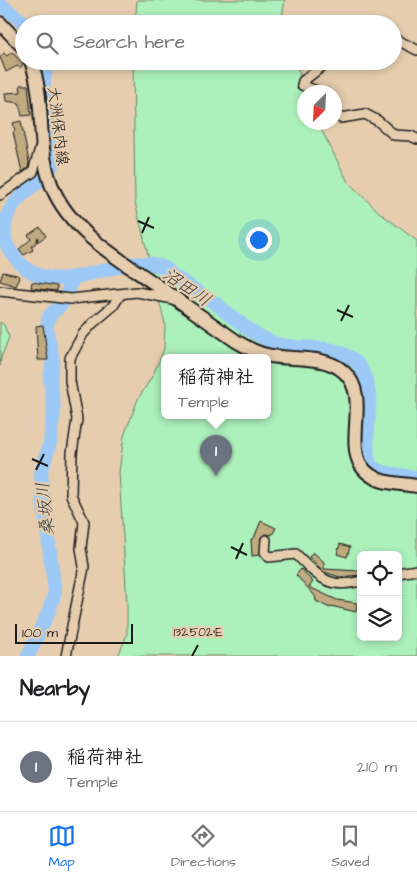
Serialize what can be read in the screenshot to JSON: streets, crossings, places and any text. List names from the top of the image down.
{
  "streets": {
    "main road": ["大洲保内線"]
  },
  "water": ["沼田川", "桑坂川"],
  "scale_bar": "100 m",
  "north": "bottom left",
  "page": {
    "search": "Search here",
    "popup": ["稲荷神社", "Temple"],
    "pins": "1",
    "scale": "100 m",
    "heading": "Nearby",
    "list": [
      {
        "mark": "1",
        "name": "稲荷神社",
        "note": "Temple",
        "value": "210 m"
      }
    ],
    "nav": ["Map", "Directions", "Saved"]
  },
  "coordinates": ["132.502°E"]
}
